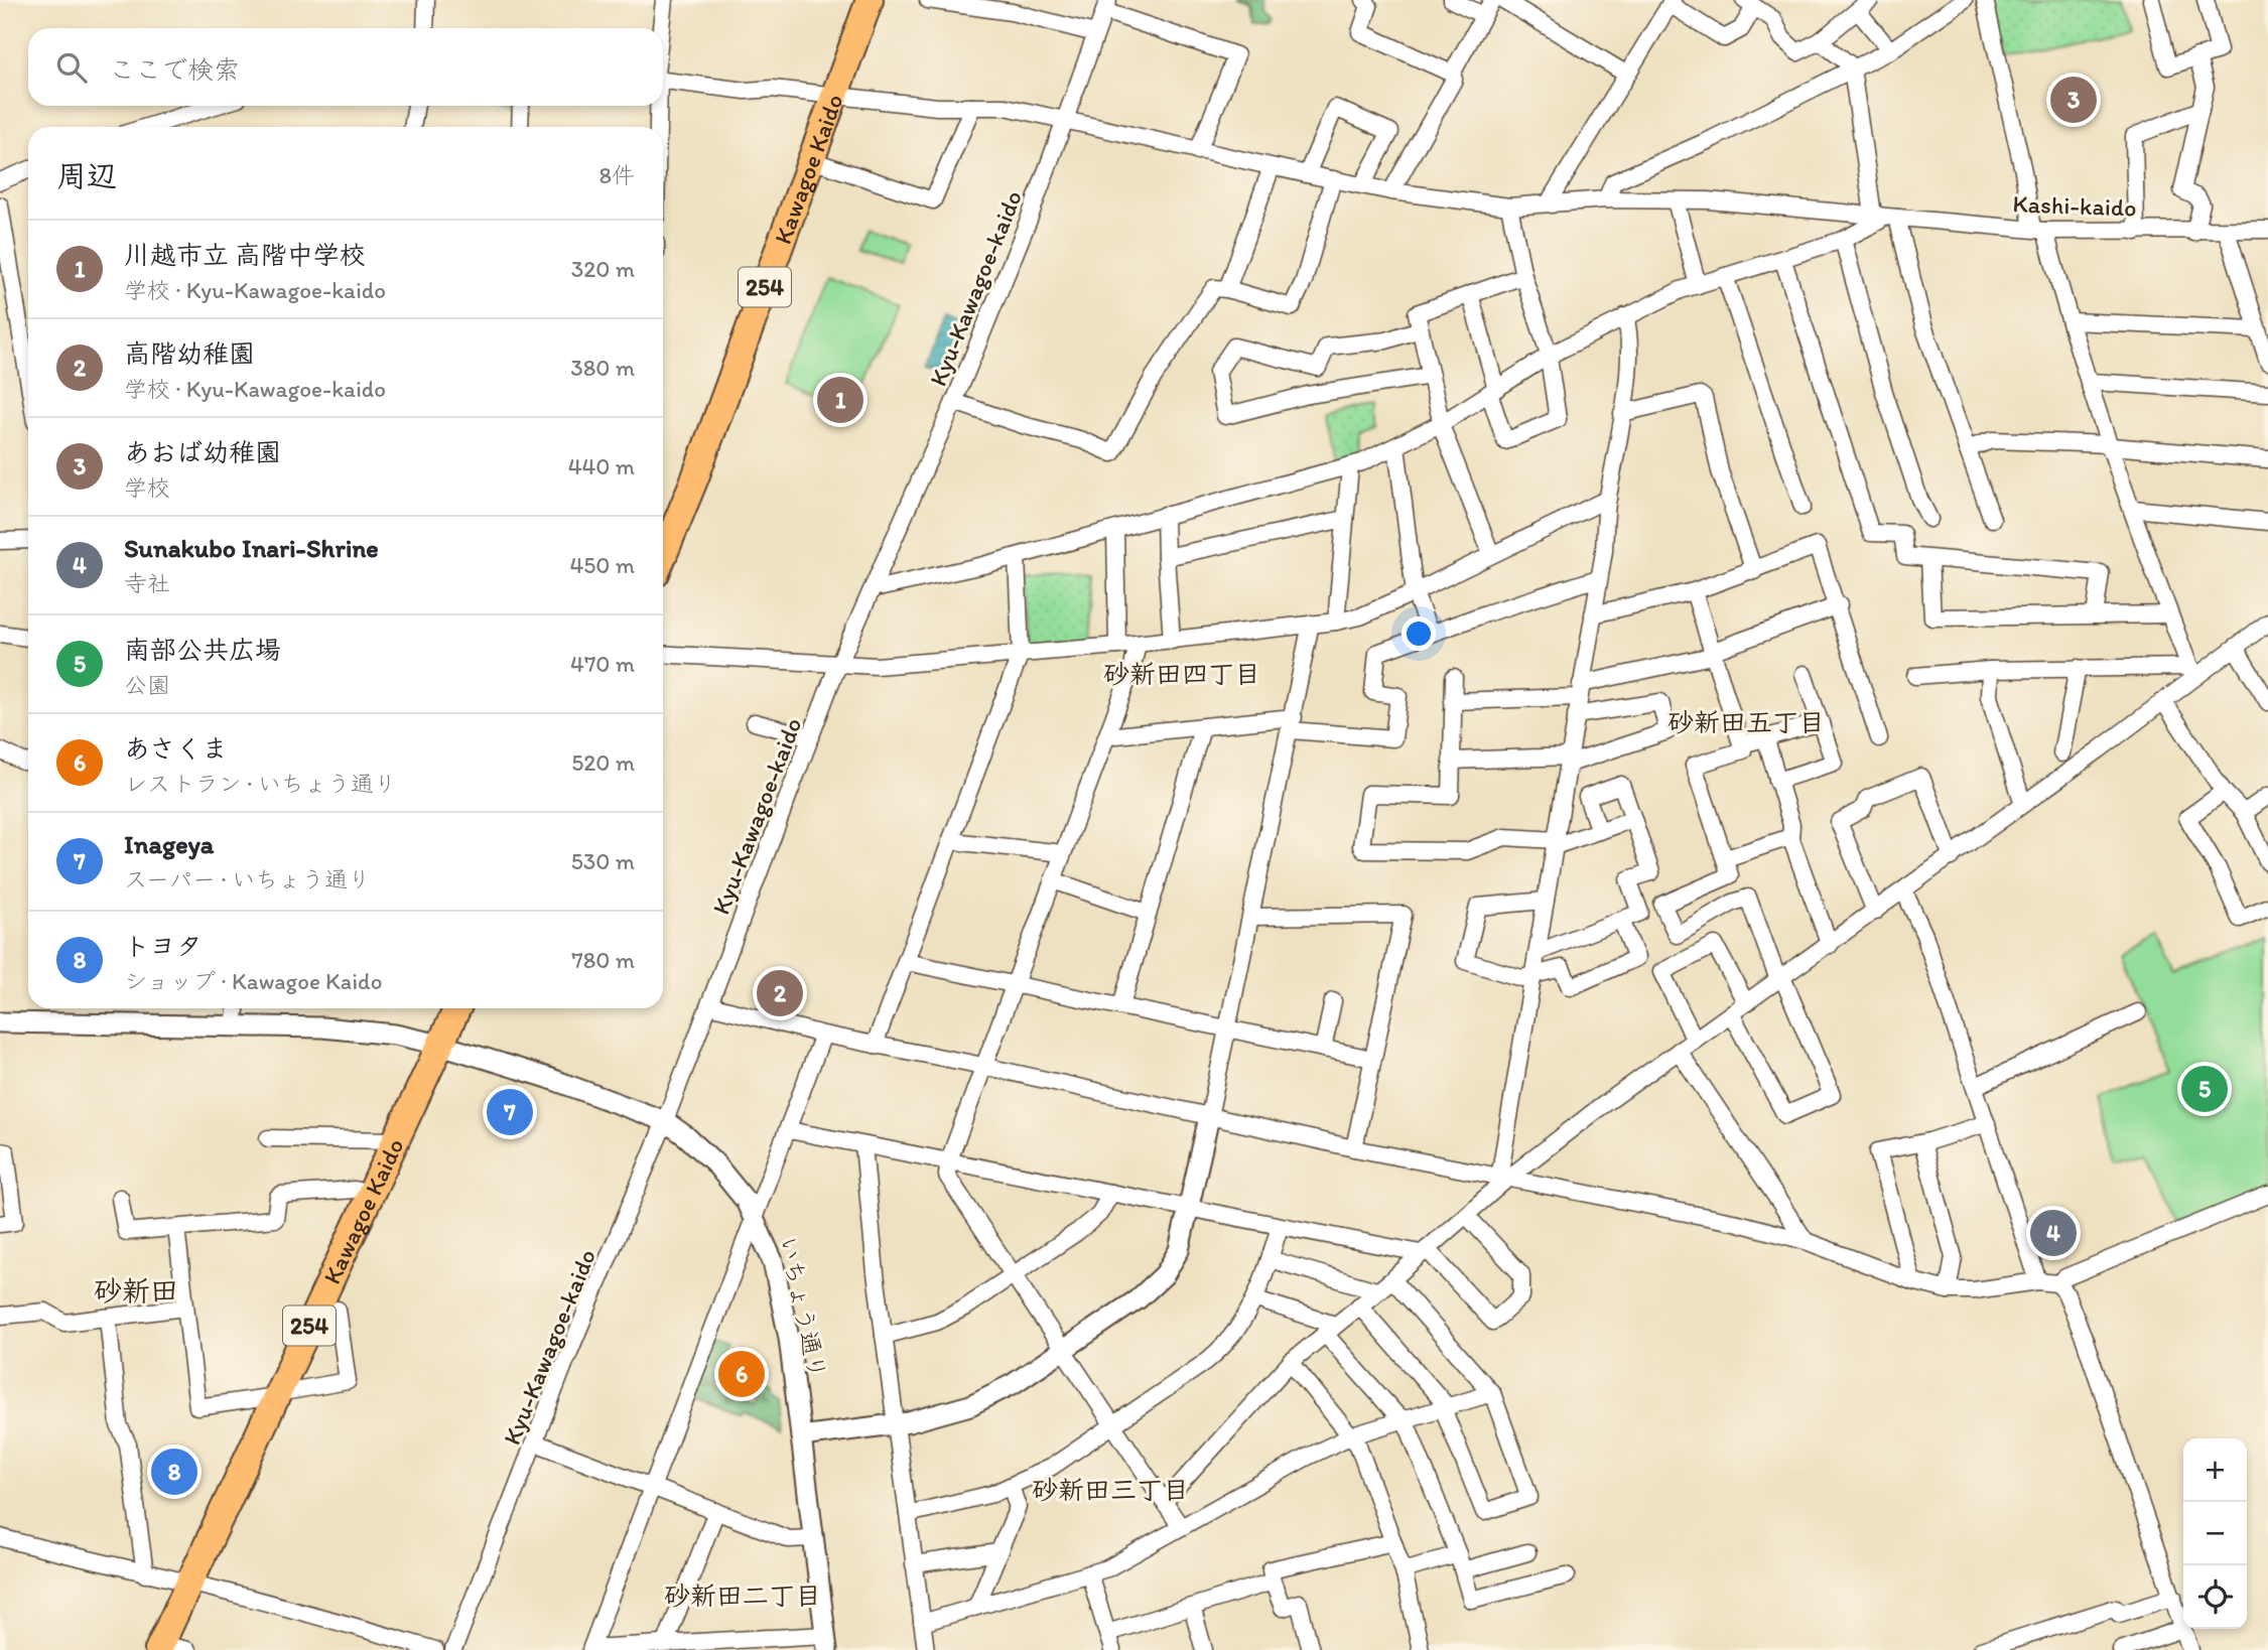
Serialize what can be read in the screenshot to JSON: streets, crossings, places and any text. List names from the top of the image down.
{
  "streets": {
    "highway": ["Kawagoe Kaido", "254"],
    "street": ["Kashi-kaido", "Kyu-Kawagoe-kaido", "いちょう通り"]
  },
  "crossings": [
    ["Kawagoe Kaido", "Kashi-kaido"],
    ["Kawagoe Kaido", "いちょう通り"],
    ["Kashi-kaido", "Kyu-Kawagoe-kaido"],
    ["Kyu-Kawagoe-kaido", "いちょう通り"]
  ],
  "districts": [
    "砂新田四丁目",
    "砂新田五丁目",
    "砂新田",
    "砂新田三丁目",
    "砂新田二丁目"
  ],
  "page": {
    "search": "ここで検索",
    "pins": [
      "3",
      "1",
      "2",
      "5",
      "7",
      "4",
      "6",
      "8"
    ],
    "heading": ["周辺", "8件"],
    "list": [
      {
        "mark": "1",
        "name": "川越市立 高階中学校",
        "note": "学校 · Kyu-Kawagoe-kaido",
        "value": "320 m"
      },
      {
        "mark": "2",
        "name": "高階幼稚園",
        "note": "学校 · Kyu-Kawagoe-kaido",
        "value": "380 m"
      },
      {
        "mark": "3",
        "name": "あおば幼稚園",
        "note": "学校",
        "value": "440 m"
      },
      {
        "mark": "4",
        "name": "Sunakubo Inari-Shrine",
        "note": "寺社",
        "value": "450 m"
      },
      {
        "mark": "5",
        "name": "南部公共広場",
        "note": "公園",
        "value": "470 m"
      },
      {
        "mark": "6",
        "name": "あさくま",
        "note": "レストラン · いちょう通り",
        "value": "520 m"
      },
      {
        "mark": "7",
        "name": "Inageya",
        "note": "スーパー · いちょう通り",
        "value": "530 m"
      },
      {
        "mark": "8",
        "name": "トヨタ",
        "note": "ショップ · Kawagoe Kaido",
        "value": "780 m"
      }
    ],
    "map_buttons": ["+", "−"]
  }
}
